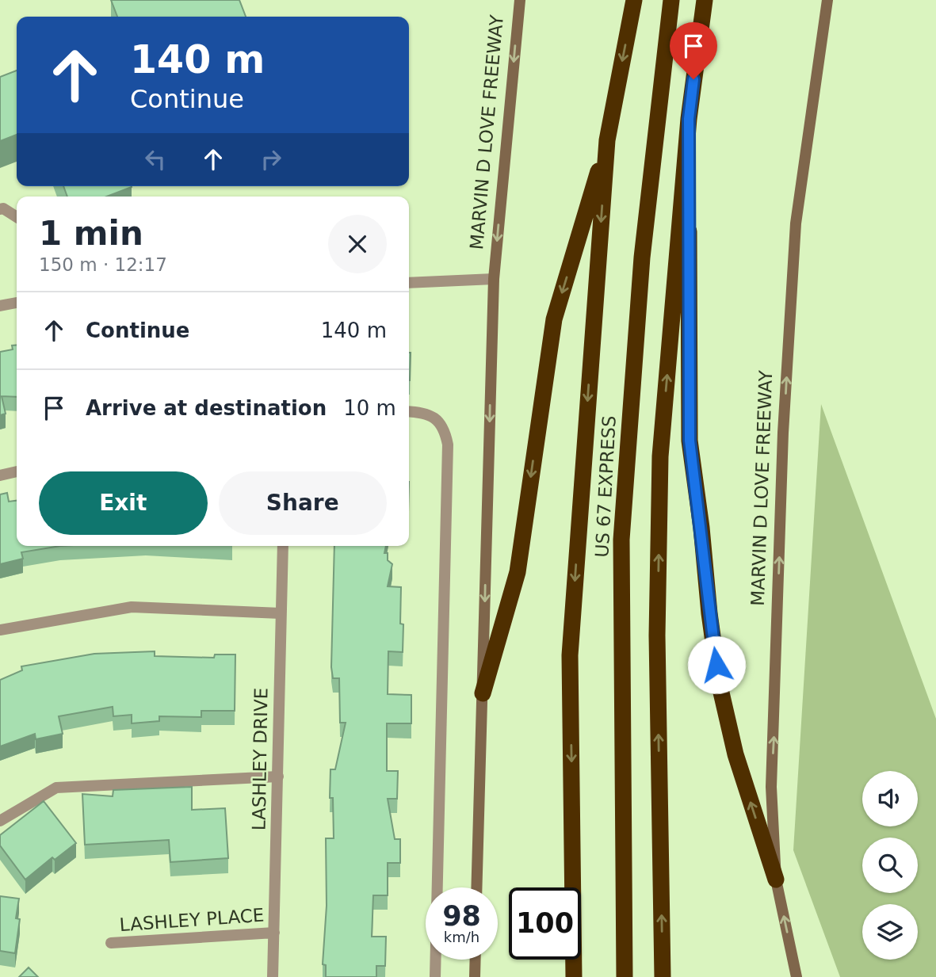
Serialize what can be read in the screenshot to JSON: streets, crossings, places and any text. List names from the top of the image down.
{
  "streets": {
    "highway": ["US 67 EXPRESS"],
    "main road": ["MARVIN D LOVE FREEWAY"],
    "street": ["LASHLEY DRIVE", "LASHLEY PLACE"]
  },
  "crossings": [
    ["LASHLEY DRIVE", "LASHLEY PLACE"]
  ],
  "page": {
    "turn": ["140 m", "Continue"],
    "heading": ["1 min", "150 m · 12:17"],
    "list": [
      {
        "name": "Continue",
        "value": "140 m"
      },
      {
        "name": "Arrive at destination",
        "value": "10 m"
      }
    ],
    "buttons": ["Exit", "Share"],
    "speed": "98 km/h",
    "limit": "100"
  }
}
